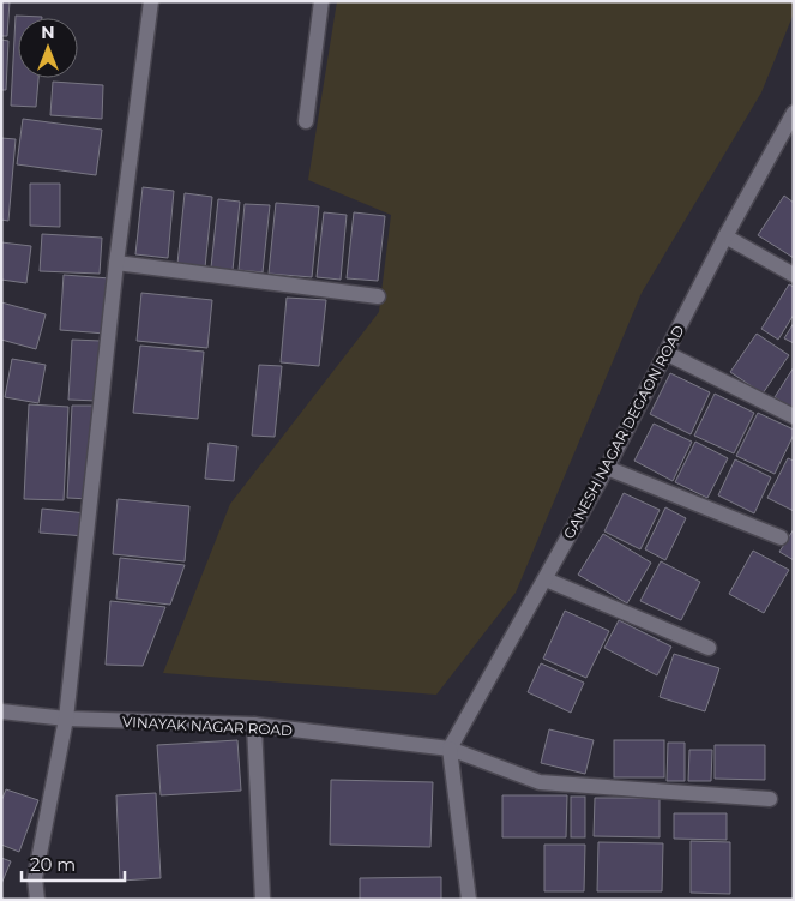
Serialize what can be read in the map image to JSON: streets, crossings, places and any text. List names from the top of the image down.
{
  "streets": {
    "street": ["GANESH NAGAR DEGAON ROAD", "VINAYAK NAGAR ROAD"]
  },
  "crossings": [
    ["GANESH NAGAR DEGAON ROAD", "VINAYAK NAGAR ROAD"]
  ],
  "scale_bar": "20 m",
  "north": "top"
}
